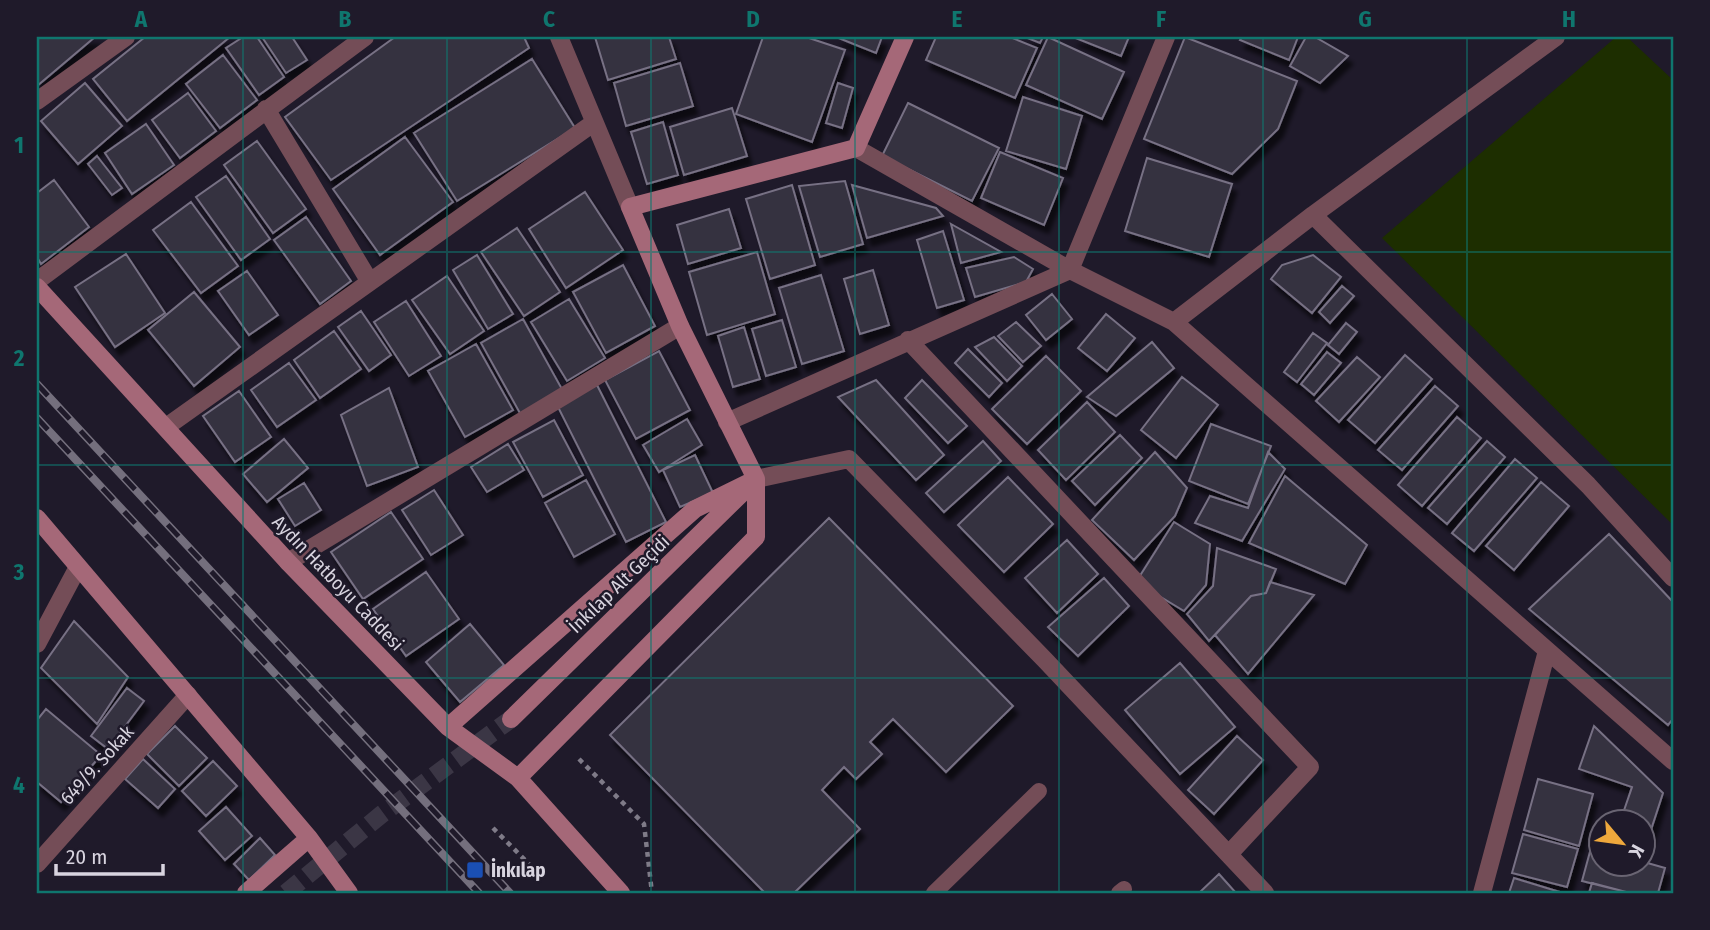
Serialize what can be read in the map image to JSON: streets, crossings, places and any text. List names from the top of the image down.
{
  "streets": {
    "street": ["Aydın Hatboyu Caddesi", "İnkılap Alt Geçidi", "649/9. Sokak"]
  },
  "places": {
    "transit": ["İnkılap"]
  },
  "scale_bar": "20 m",
  "north": "bottom right",
  "grid": {
    "columns": [
      "A",
      "B",
      "C",
      "D",
      "E",
      "F",
      "G",
      "H"
    ],
    "rows": [
      "1",
      "2",
      "3",
      "4"
    ]
  }
}
